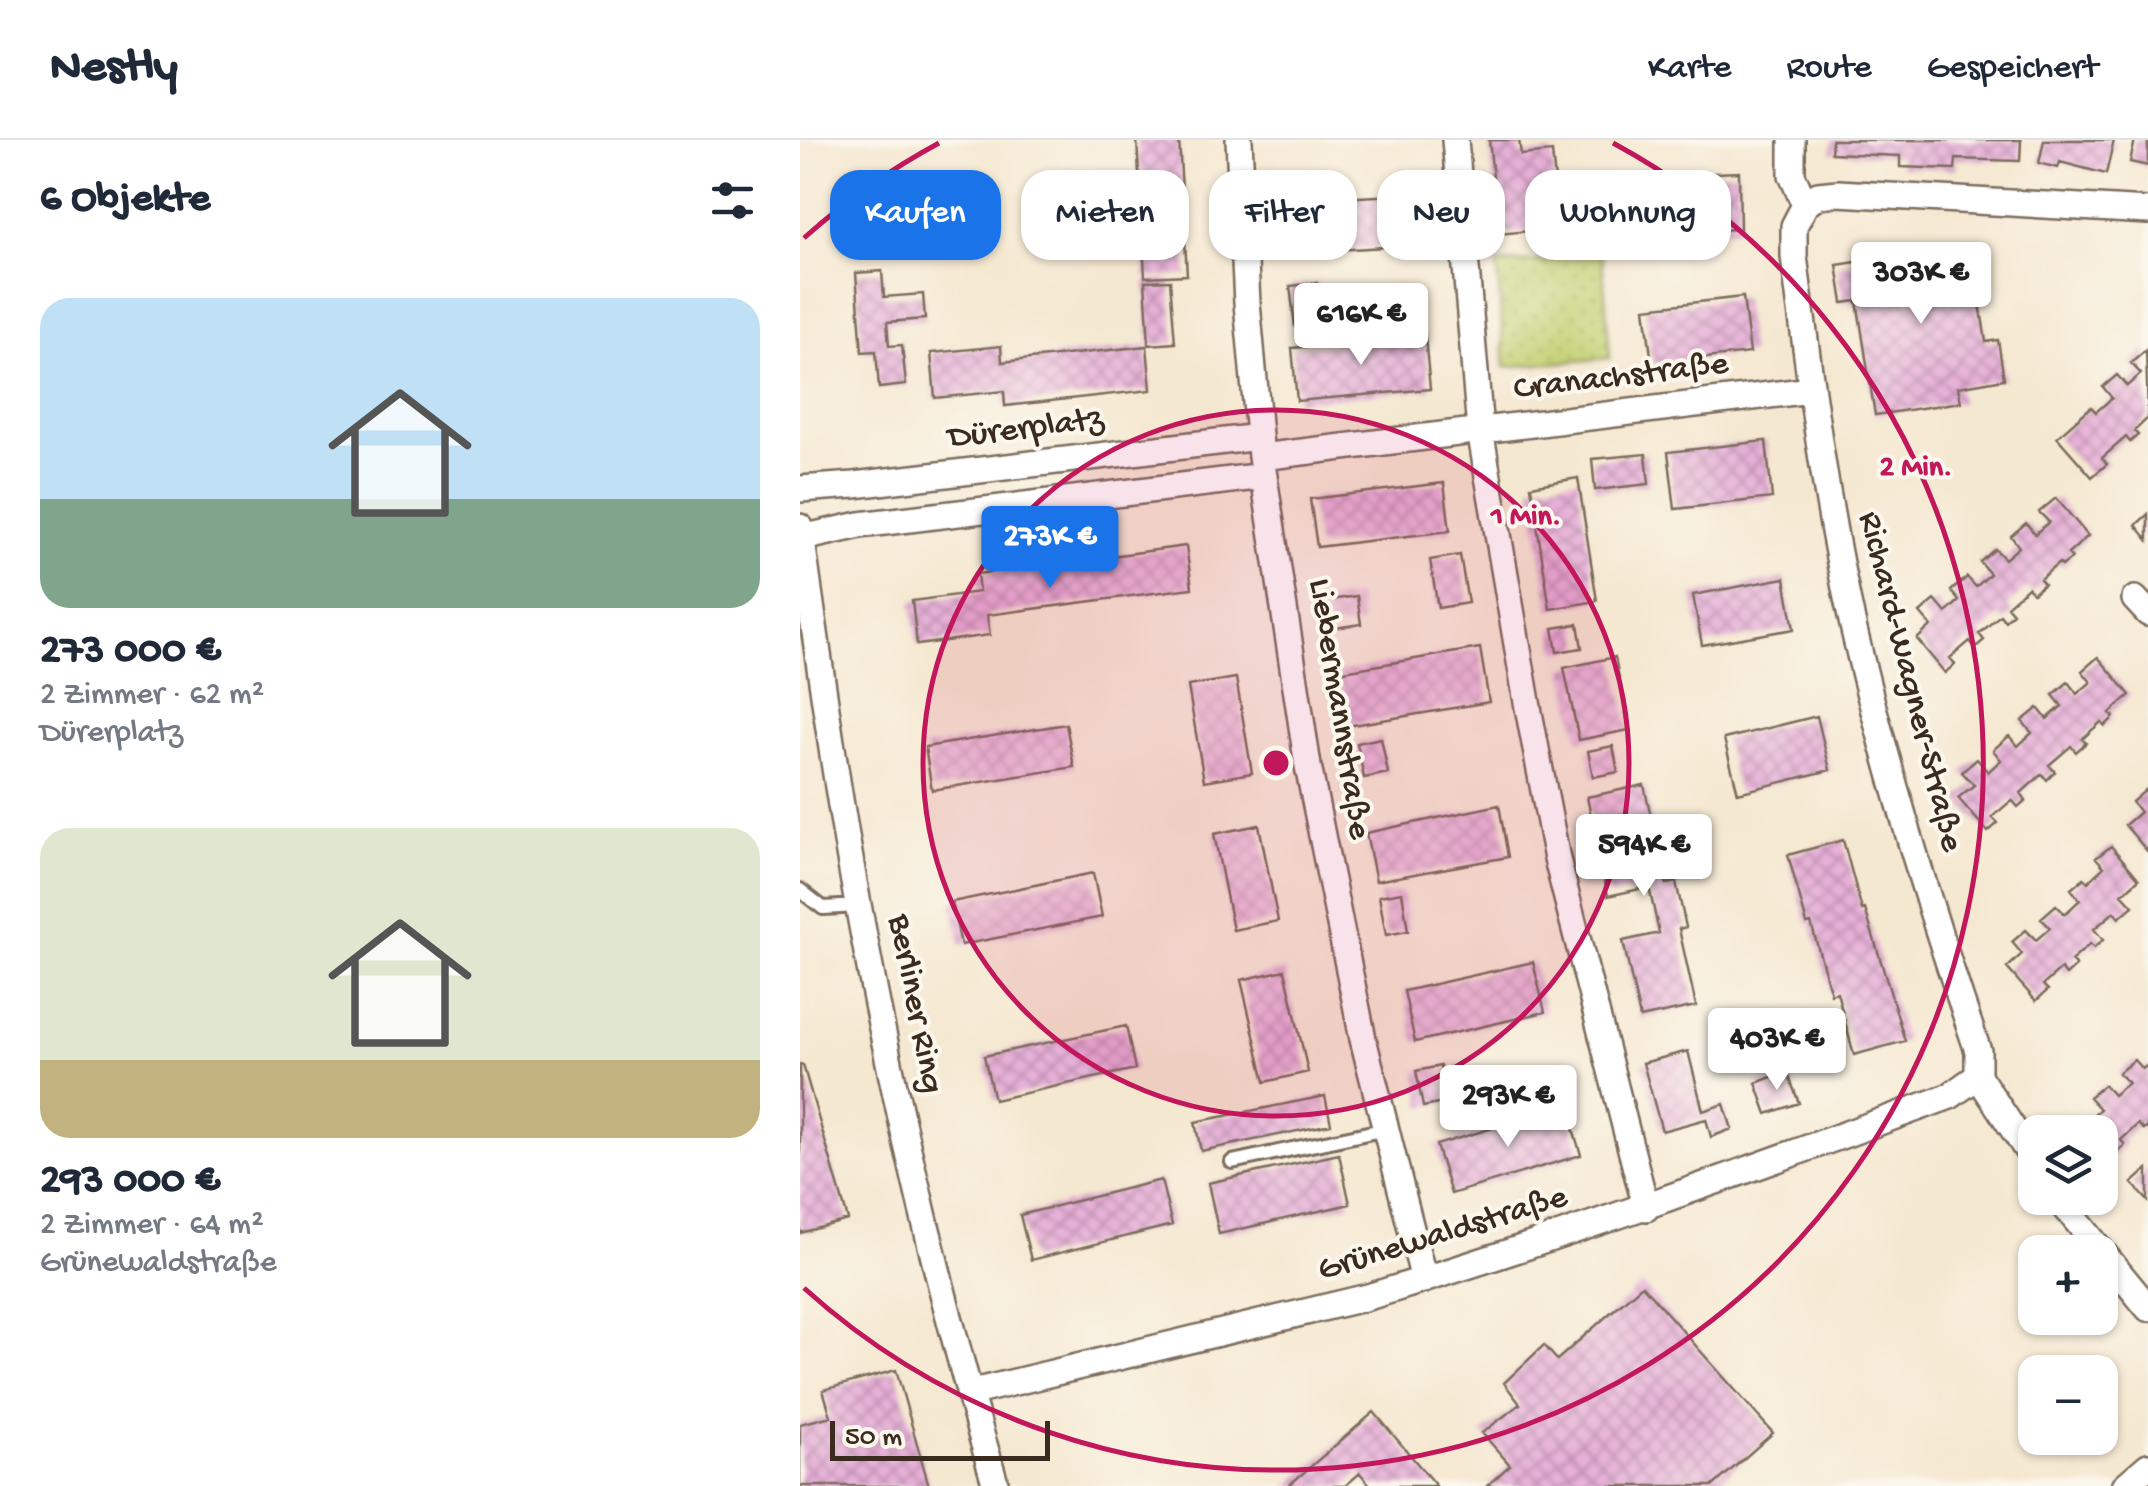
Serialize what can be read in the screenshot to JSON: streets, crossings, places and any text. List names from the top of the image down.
{
  "streets": {
    "street": [
      "Cranachstraße",
      "Dürerplatz",
      "Richard-Wagner-Straße",
      "Liebermannstraße",
      "Berliner Ring",
      "Grünewaldstraße"
    ]
  },
  "crossings": [
    ["Cranachstraße", "Dürerplatz"],
    ["Cranachstraße", "Richard-Wagner-Straße"],
    ["Cranachstraße", "Liebermannstraße"],
    ["Dürerplatz", "Liebermannstraße"],
    ["Richard-Wagner-Straße", "Grünewaldstraße"],
    ["Liebermannstraße", "Grünewaldstraße"],
    ["Berliner Ring", "Grünewaldstraße"]
  ],
  "scale_bar": "50 m",
  "page": {
    "header": "Nestly",
    "nav": ["Karte", "Route", "Gespeichert"],
    "heading": "6 Objekte",
    "chip": [
      "Kaufen",
      "Mieten",
      "Filter",
      "Neu",
      "Wohnung"
    ],
    "price": [
      "303K €",
      "616K €",
      "273K €",
      "594K €",
      "403K €",
      "293K €"
    ],
    "list": [
      {
        "name": "273 000 €",
        "note": "2 Zimmer · 62 m² · Dürerplatz"
      },
      {
        "name": "293 000 €",
        "note": "2 Zimmer · 64 m² · Grünewaldstraße"
      }
    ],
    "map_buttons": ["+", "−"],
    "scale": "50 m"
  },
  "rings": ["2 Min.", "1 Min."]
}
